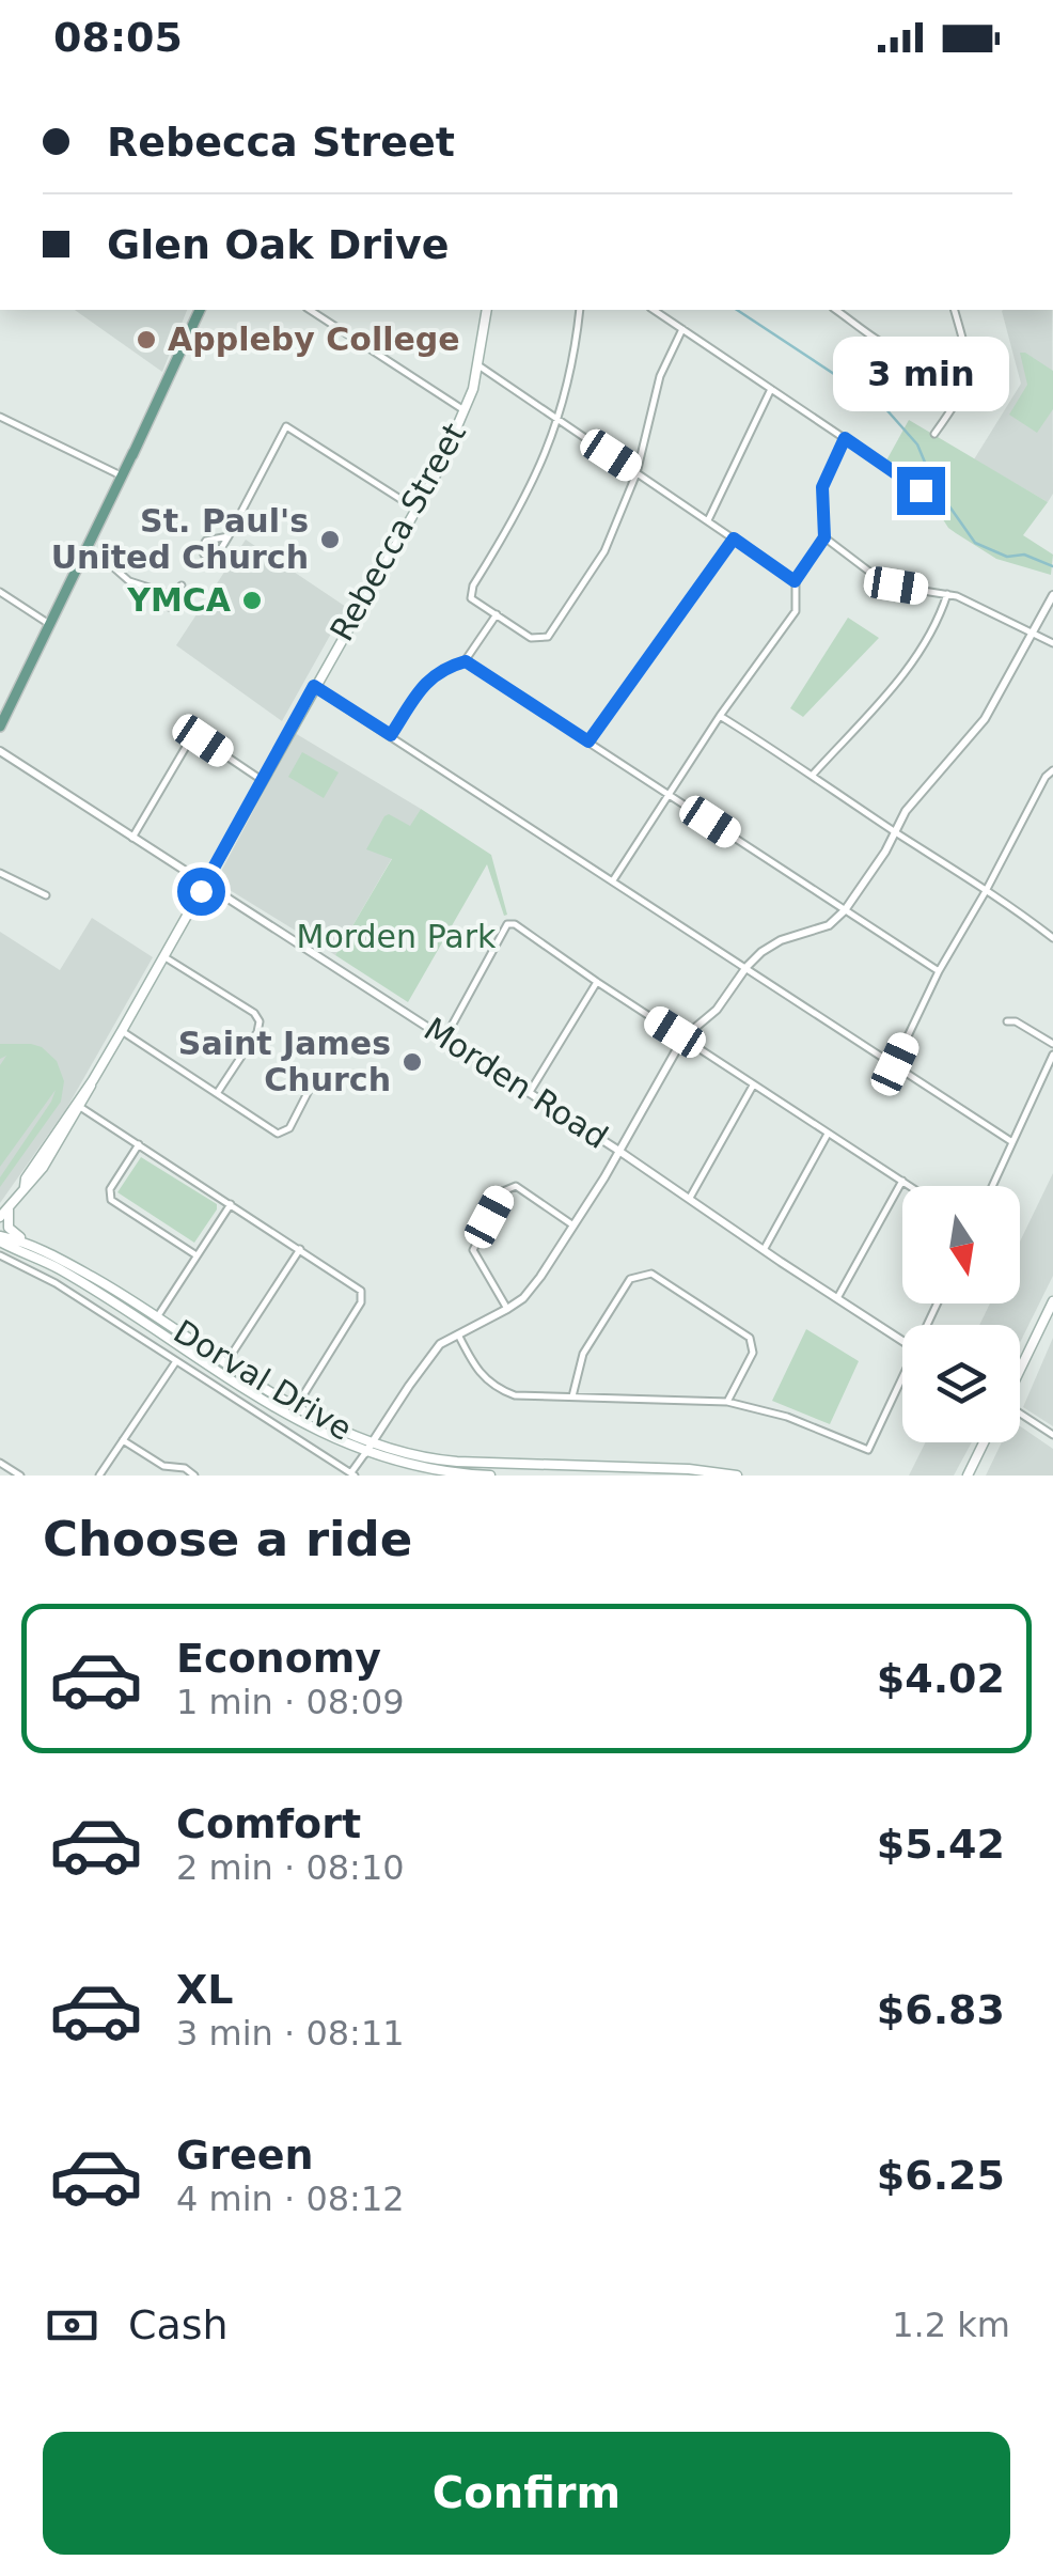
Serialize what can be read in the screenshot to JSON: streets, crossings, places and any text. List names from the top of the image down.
{
  "streets": {
    "main road": ["Rebecca Street", "Dorval Drive"],
    "street": ["Morden Road"]
  },
  "crossings": [
    ["Rebecca Street", "Morden Road"]
  ],
  "parks": ["Morden Park"],
  "places": [
    "Appleby College",
    "St. Paul's United Church",
    "YMCA",
    "Saint James Church"
  ],
  "north": "bottom",
  "page": {
    "status": "08:05",
    "banner": ["Rebecca Street", "Glen Oak Drive"],
    "bubble": "3 min",
    "heading": "Choose a ride",
    "list": [
      {
        "name": "Economy",
        "note": "1 min · 08:09",
        "value": "$4.02"
      },
      {
        "name": "Comfort",
        "note": "2 min · 08:10",
        "value": "$5.42"
      },
      {
        "name": "XL",
        "note": "3 min · 08:11",
        "value": "$6.83"
      },
      {
        "name": "Green",
        "note": "4 min · 08:12",
        "value": "$6.25"
      }
    ],
    "pay": ["Cash", "1.2 km"],
    "buttons": "Confirm"
  }
}
